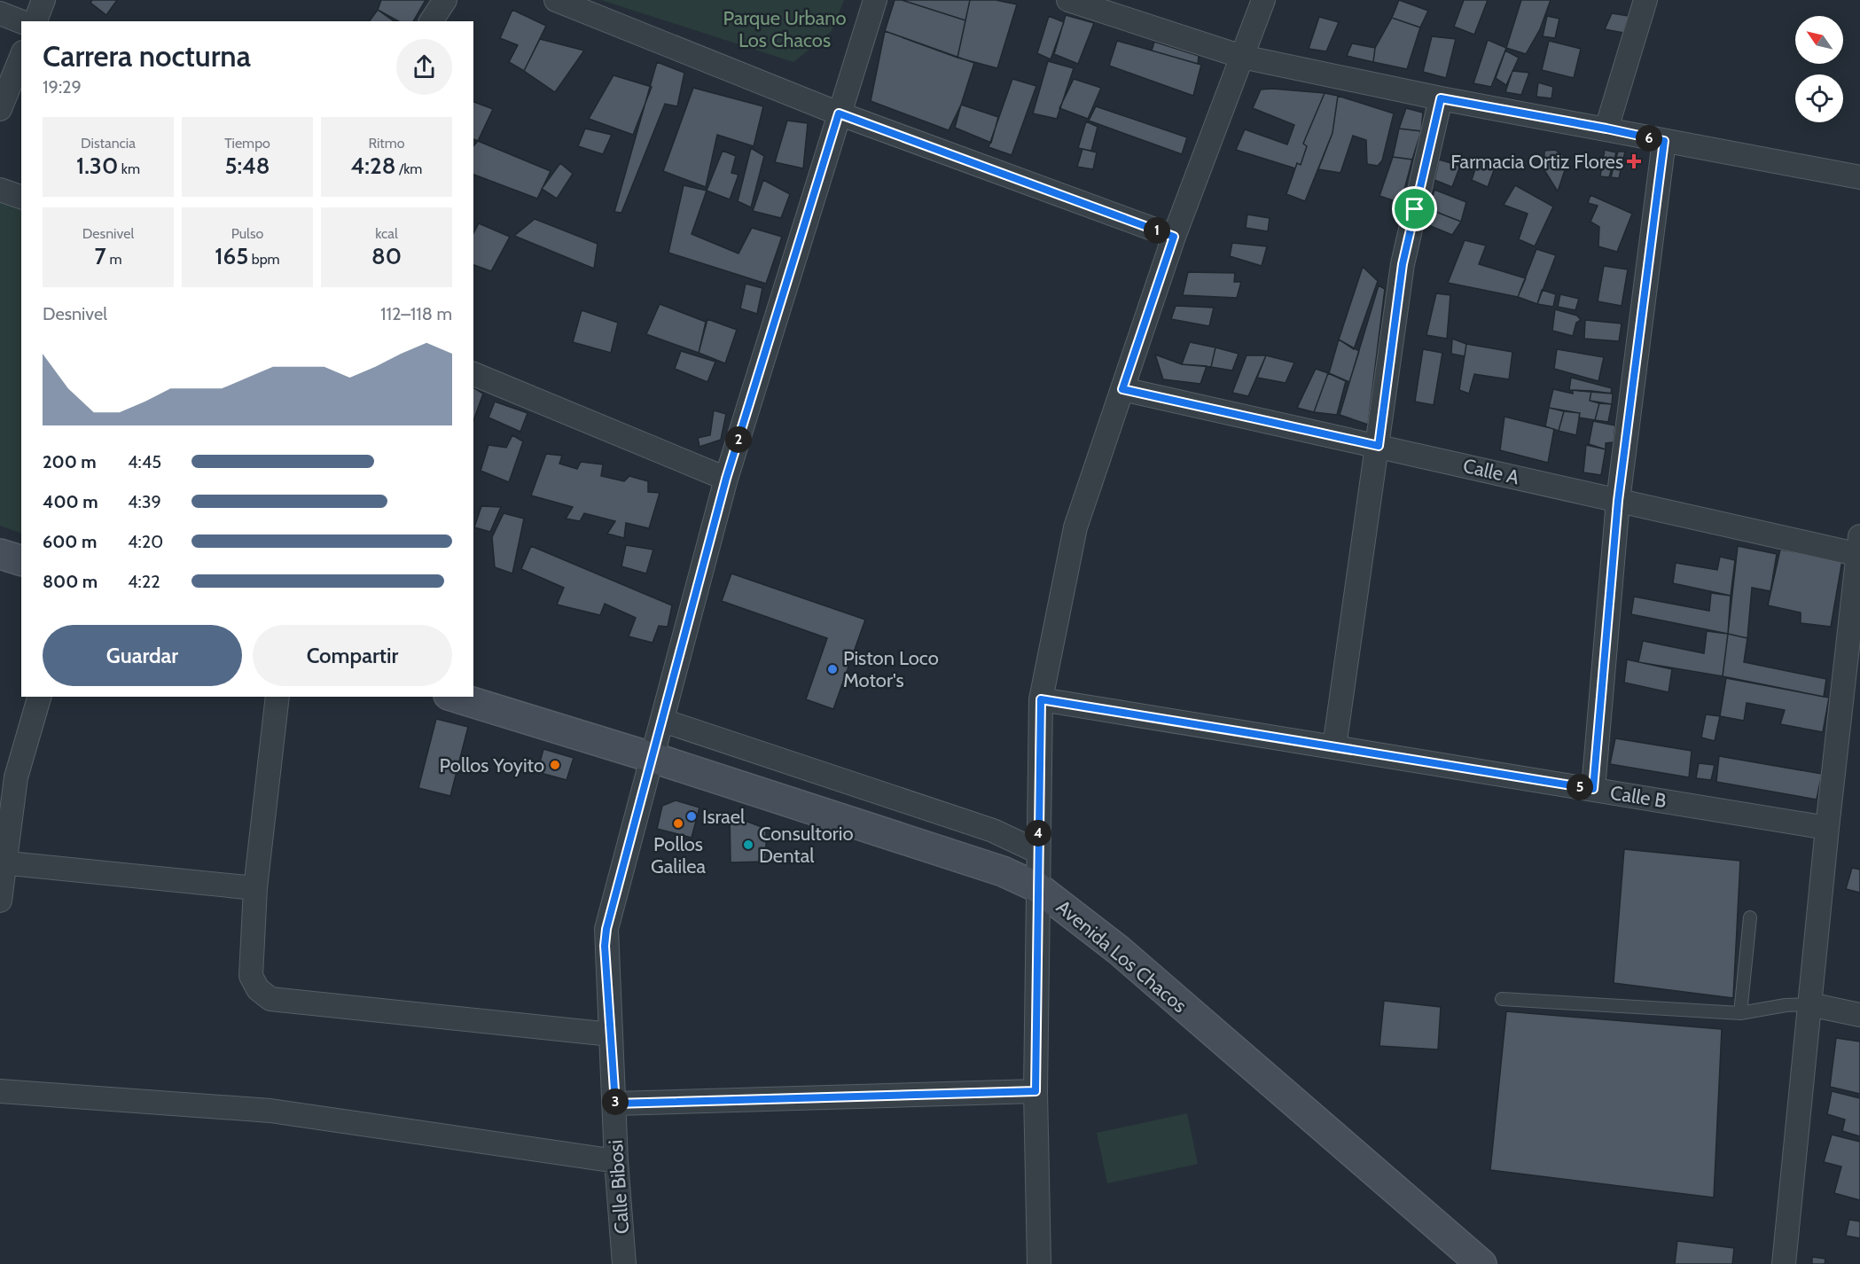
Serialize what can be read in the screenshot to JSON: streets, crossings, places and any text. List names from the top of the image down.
{
  "streets": {
    "street": [
      "Calle A",
      "Calle B",
      "Avenida Los Chacos",
      "Calle Bibosi"
    ]
  },
  "crossings": [
    ["Avenida Los Chacos", "Calle Bibosi"]
  ],
  "parks": ["Parque Urbano Los Chacos"],
  "places": {
    "health": ["Farmacia Ortiz Flores"],
    "other": [
      "Piston Loco Motor's",
      "Pollos Yoyito",
      "Israel",
      "Pollos Galilea",
      "Consultorio Dental"
    ]
  },
  "north": "top left",
  "page": {
    "heading": ["Carrera nocturna", "19:29"],
    "stats": [
      ["Distancia", "1.30 km"],
      ["Tiempo", "5:48"],
      ["Ritmo", "4:28 /km"],
      ["Desnivel", "7 m"],
      ["Pulso", "165 bpm"],
      ["kcal", "80"]
    ],
    "pins": [
      "6",
      "1",
      "2",
      "5",
      "4",
      "3"
    ],
    "chart": ["Desnivel", "112–118 m"],
    "list": [
      {
        "name": "200 m",
        "note": "4:45"
      },
      {
        "name": "400 m",
        "note": "4:39"
      },
      {
        "name": "600 m",
        "note": "4:20"
      },
      {
        "name": "800 m",
        "note": "4:22"
      }
    ],
    "buttons": ["Guardar", "Compartir"]
  }
}
